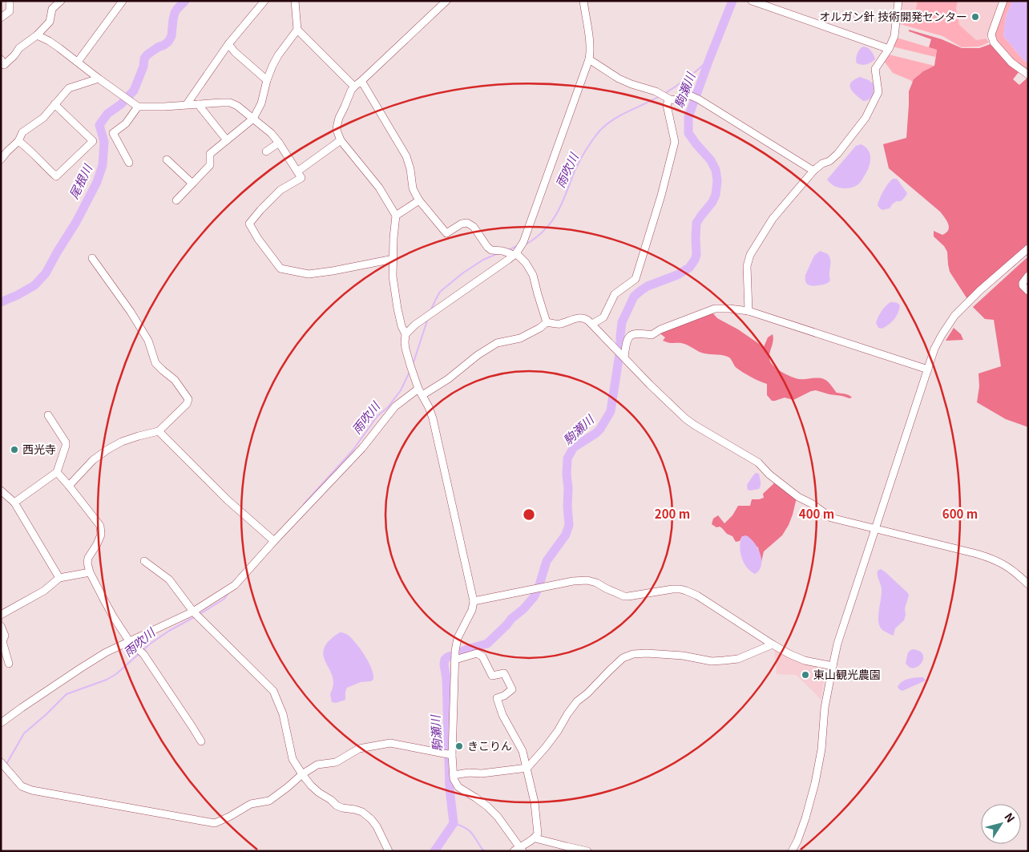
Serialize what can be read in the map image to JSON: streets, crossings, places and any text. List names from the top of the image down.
{
  "water": ["駒瀬川", "雨吹川", "尾根川"],
  "places": [
    "オルガン針 技術開発センター",
    "西光寺",
    "東山観光農園",
    "きこりん"
  ],
  "north": "top right",
  "rings": ["200 m", "400 m", "600 m"]
}
